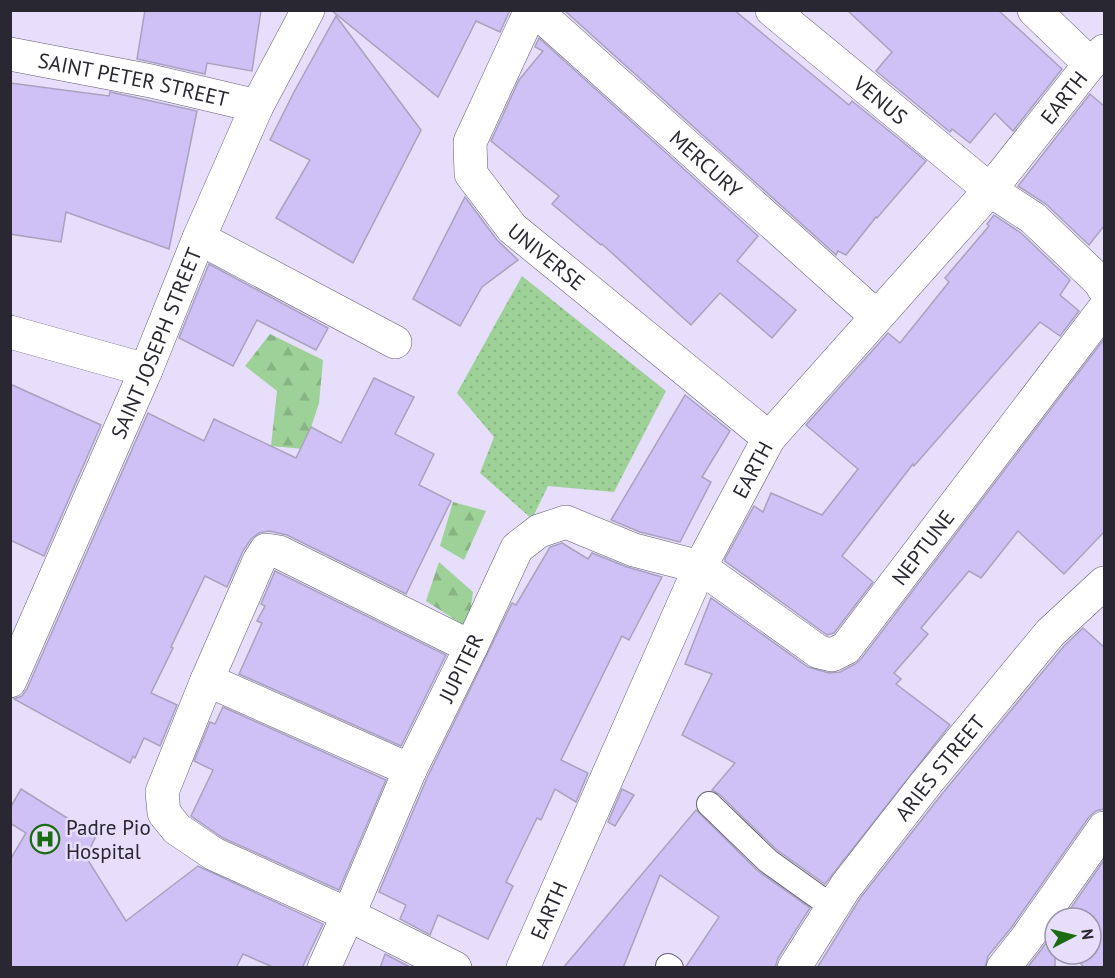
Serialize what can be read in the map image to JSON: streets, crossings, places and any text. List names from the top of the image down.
{
  "streets": {
    "street": [
      "SAINT PETER STREET",
      "EARTH",
      "VENUS",
      "MERCURY",
      "UNIVERSE",
      "SAINT JOSEPH STREET",
      "NEPTUNE",
      "JUPITER",
      "ARIES STREET"
    ]
  },
  "crossings": [
    ["SAINT PETER STREET", "SAINT JOSEPH STREET"],
    ["EARTH", "VENUS"],
    ["EARTH", "MERCURY"],
    ["EARTH", "UNIVERSE"],
    ["EARTH", "NEPTUNE"],
    ["EARTH", "JUPITER"],
    ["MERCURY", "UNIVERSE"],
    ["NEPTUNE", "JUPITER"]
  ],
  "places": {
    "hospital": ["Padre Pio Hospital"]
  },
  "north": "right"
}
